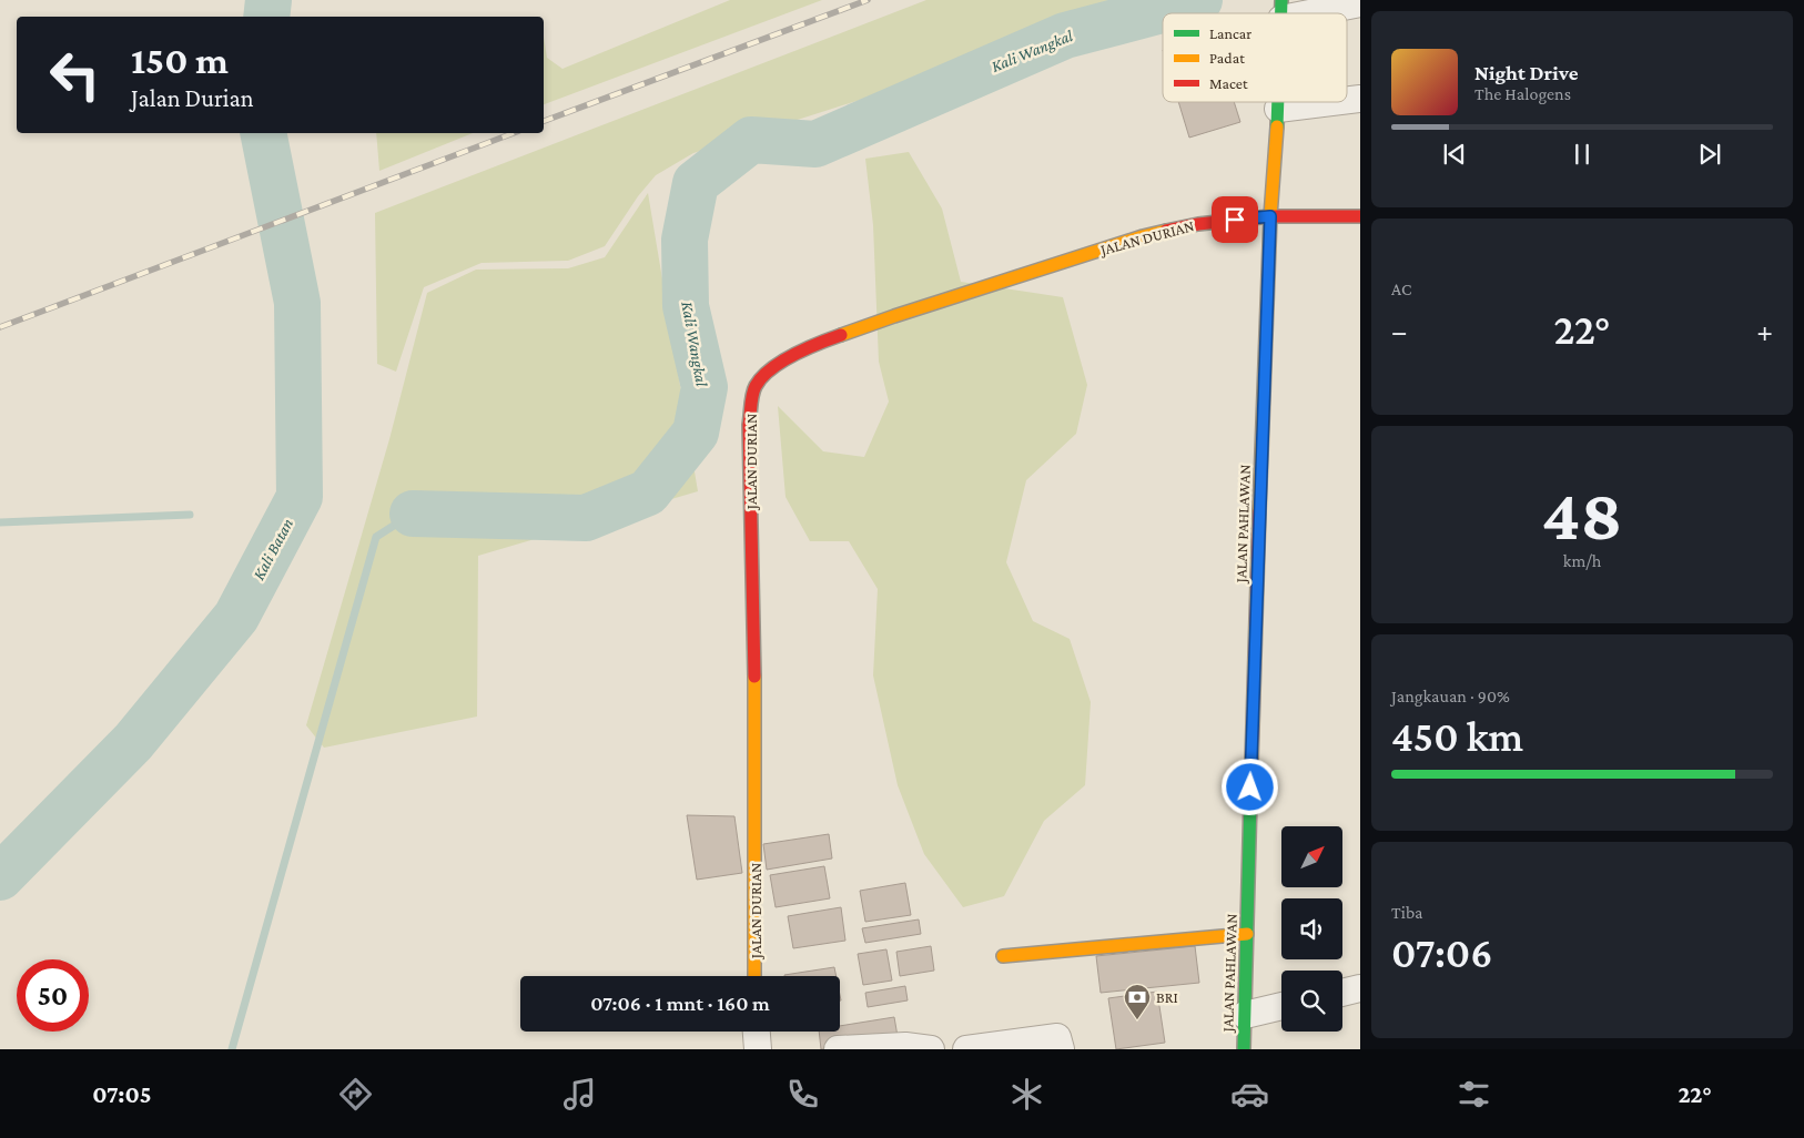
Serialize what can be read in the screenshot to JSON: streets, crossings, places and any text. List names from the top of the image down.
{
  "streets": {
    "street": ["JALAN DURIAN", "JALAN PAHLAWAN"]
  },
  "crossings": [
    ["JALAN DURIAN", "JALAN PAHLAWAN"]
  ],
  "water": ["Kali Wangkal", "Kali Batan"],
  "places": {
    "bank": ["BRI"]
  },
  "legend": ["Lancar", "Padat", "Macet"],
  "north": "top right",
  "page": {
    "turn": ["150 m", "Jalan Durian"],
    "song": ["Night Drive", "The Halogens"],
    "tile": [
      "AC",
      ["48", "km/h"],
      ["Jangkauan · 90%", "450 km"],
      ["Tiba", "07:06"]
    ],
    "heat": ["−", "22°", "+"],
    "limit": "50",
    "trip": "07:06 · 1 mnt · 160 m",
    "tabs": ["07:05", "22°"]
  }
}
